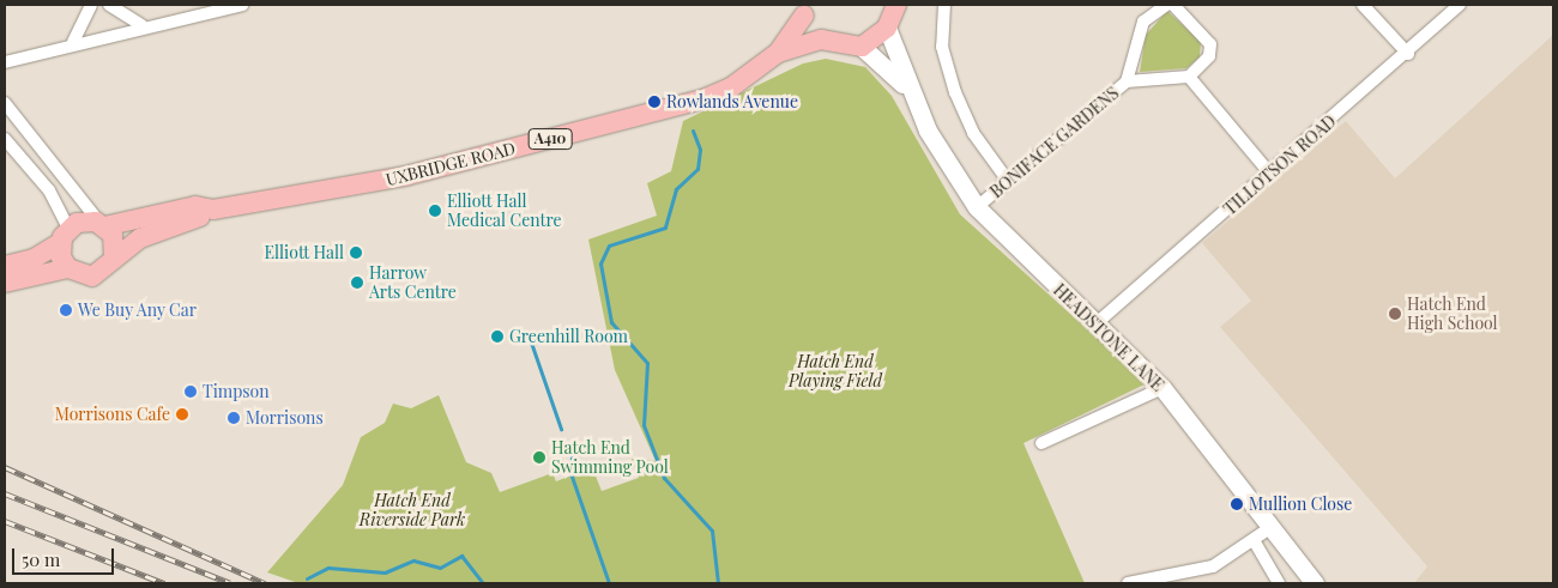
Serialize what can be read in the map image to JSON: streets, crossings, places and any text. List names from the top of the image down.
{
  "streets": {
    "main road": ["A410", "UXBRIDGE ROAD"],
    "street": ["BONIFACE GARDENS", "TILLOTSON ROAD", "HEADSTONE LANE"]
  },
  "crossings": [
    ["BONIFACE GARDENS", "HEADSTONE LANE"],
    ["UXBRIDGE ROAD", "HEADSTONE LANE"],
    ["TILLOTSON ROAD", "HEADSTONE LANE"]
  ],
  "parks": ["Hatch End Playing Field", "Hatch End Riverside Park"],
  "places": [
    "Rowlands Avenue",
    "Elliott Hall Medical Centre",
    "Elliott Hall",
    "Harrow Arts Centre",
    "We Buy Any Car",
    "Hatch End High School",
    "Greenhill Room",
    "Timpson",
    "Morrisons Cafe",
    "Morrisons",
    "Hatch End Swimming Pool",
    "Mullion Close"
  ],
  "scale_bar": "50 m"
}
